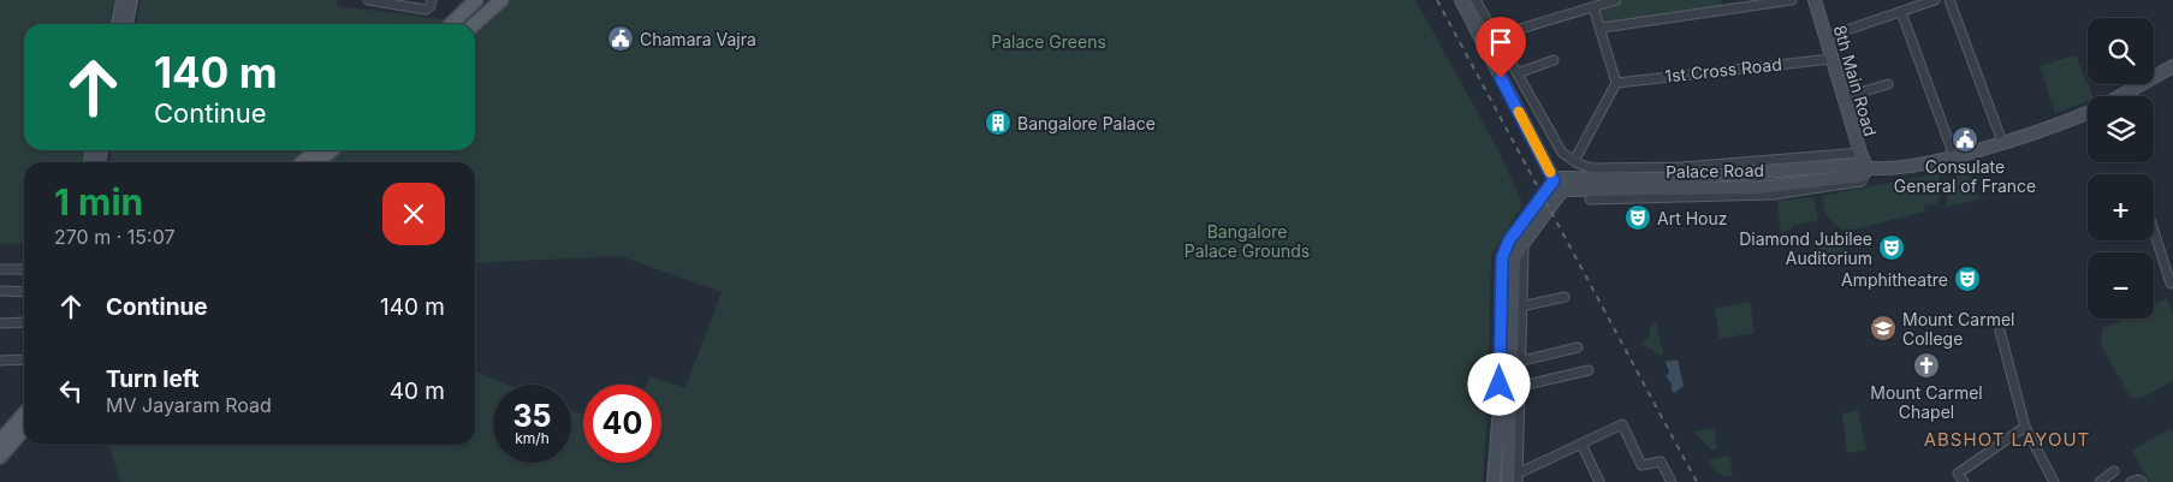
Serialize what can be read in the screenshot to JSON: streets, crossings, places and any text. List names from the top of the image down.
{
  "streets": {
    "street": ["1st Cross Road", "8th Main Road", "Palace Road"]
  },
  "crossings": [
    ["1st Cross Road", "8th Main Road"],
    ["8th Main Road", "Palace Road"]
  ],
  "districts": ["ABSHOT LAYOUT"],
  "parks": ["Palace Greens", "Bangalore Palace Grounds"],
  "places": {
    "public building": ["Chamara Vajra", "Consulate General of France"],
    "building": ["Bangalore Palace"],
    "theatre": ["Art Houz", "Diamond Jubilee Auditorium", "Amphitheatre"],
    "school or university": ["Mount Carmel College"],
    "church": ["Mount Carmel Chapel"]
  },
  "page": {
    "map_buttons": ["+", "−"],
    "turn": ["140 m", "Continue"],
    "heading": ["1 min", "270 m · 15:07"],
    "list": [
      {
        "name": "Continue",
        "value": "140 m"
      },
      {
        "name": "Turn left",
        "note": "MV Jayaram Road",
        "value": "40 m"
      }
    ],
    "speed": "35 km/h",
    "limit": "40"
  }
}
